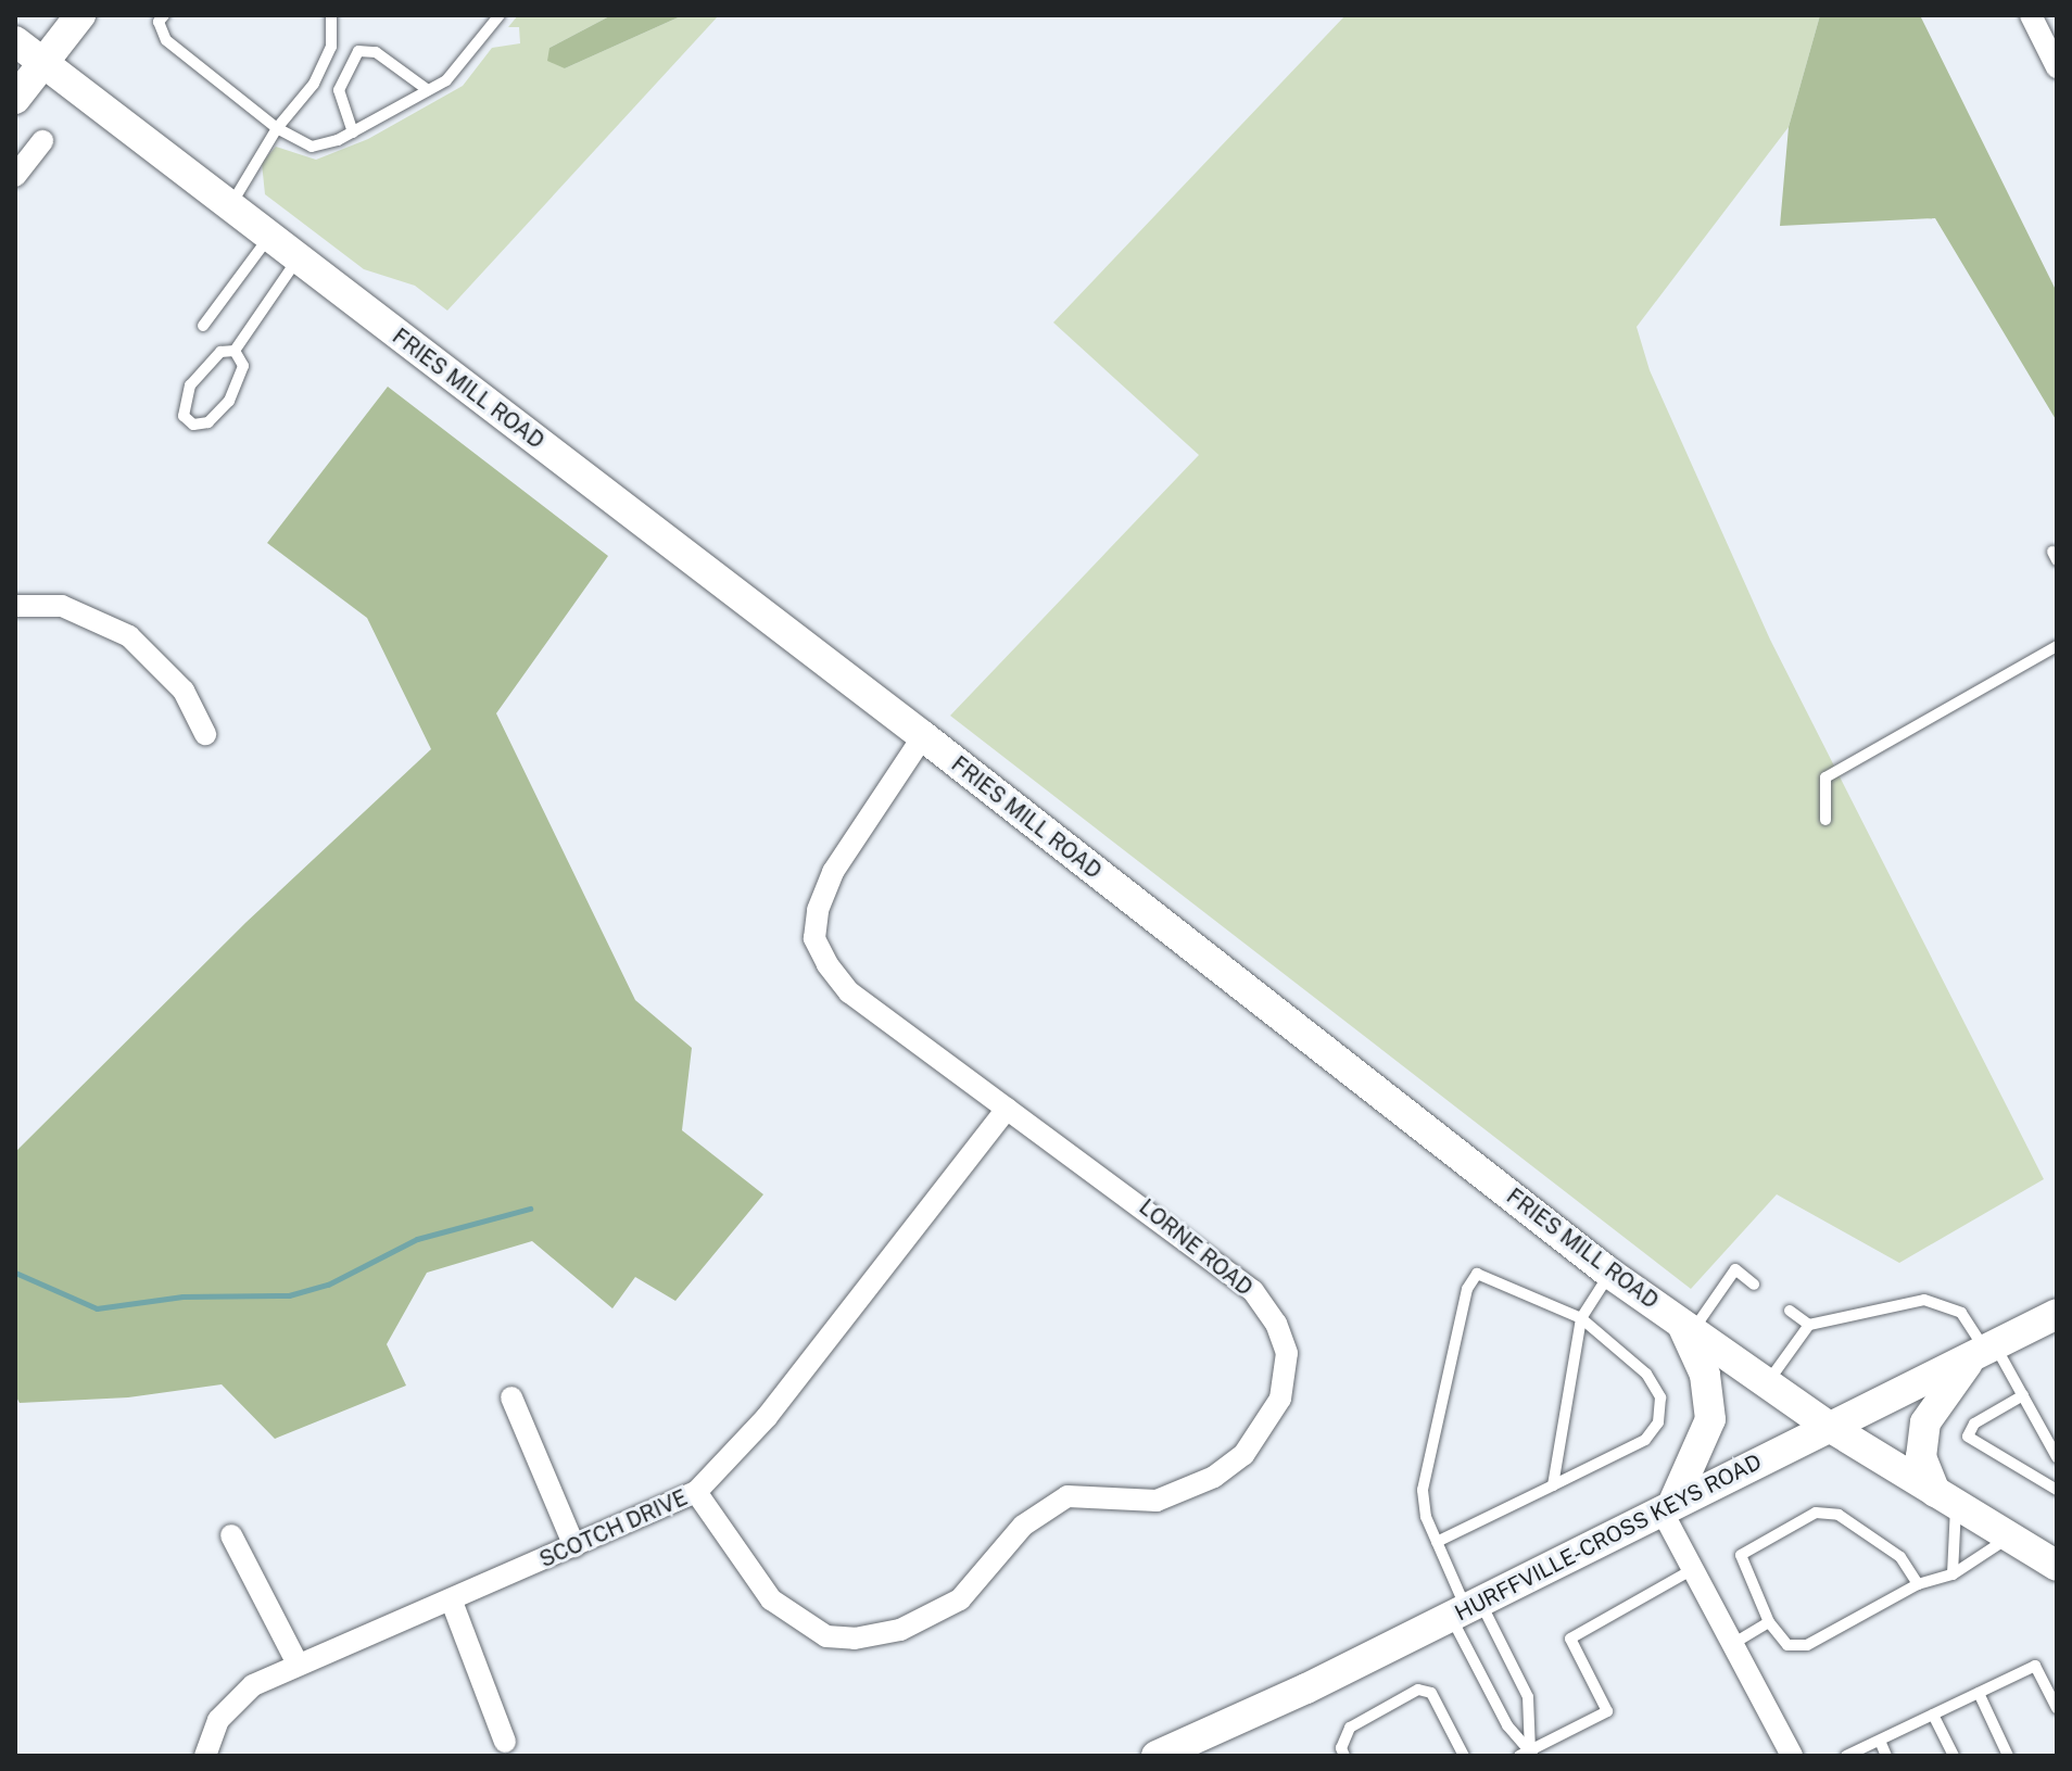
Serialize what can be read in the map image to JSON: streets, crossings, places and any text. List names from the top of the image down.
{
  "streets": {
    "main road": ["FRIES MILL ROAD", "HURFFVILLE-CROSS KEYS ROAD"],
    "street": ["LORNE ROAD", "SCOTCH DRIVE"]
  },
  "crossings": [
    ["FRIES MILL ROAD", "LORNE ROAD"],
    ["FRIES MILL ROAD", "HURFFVILLE-CROSS KEYS ROAD"],
    ["LORNE ROAD", "SCOTCH DRIVE"]
  ]
}
